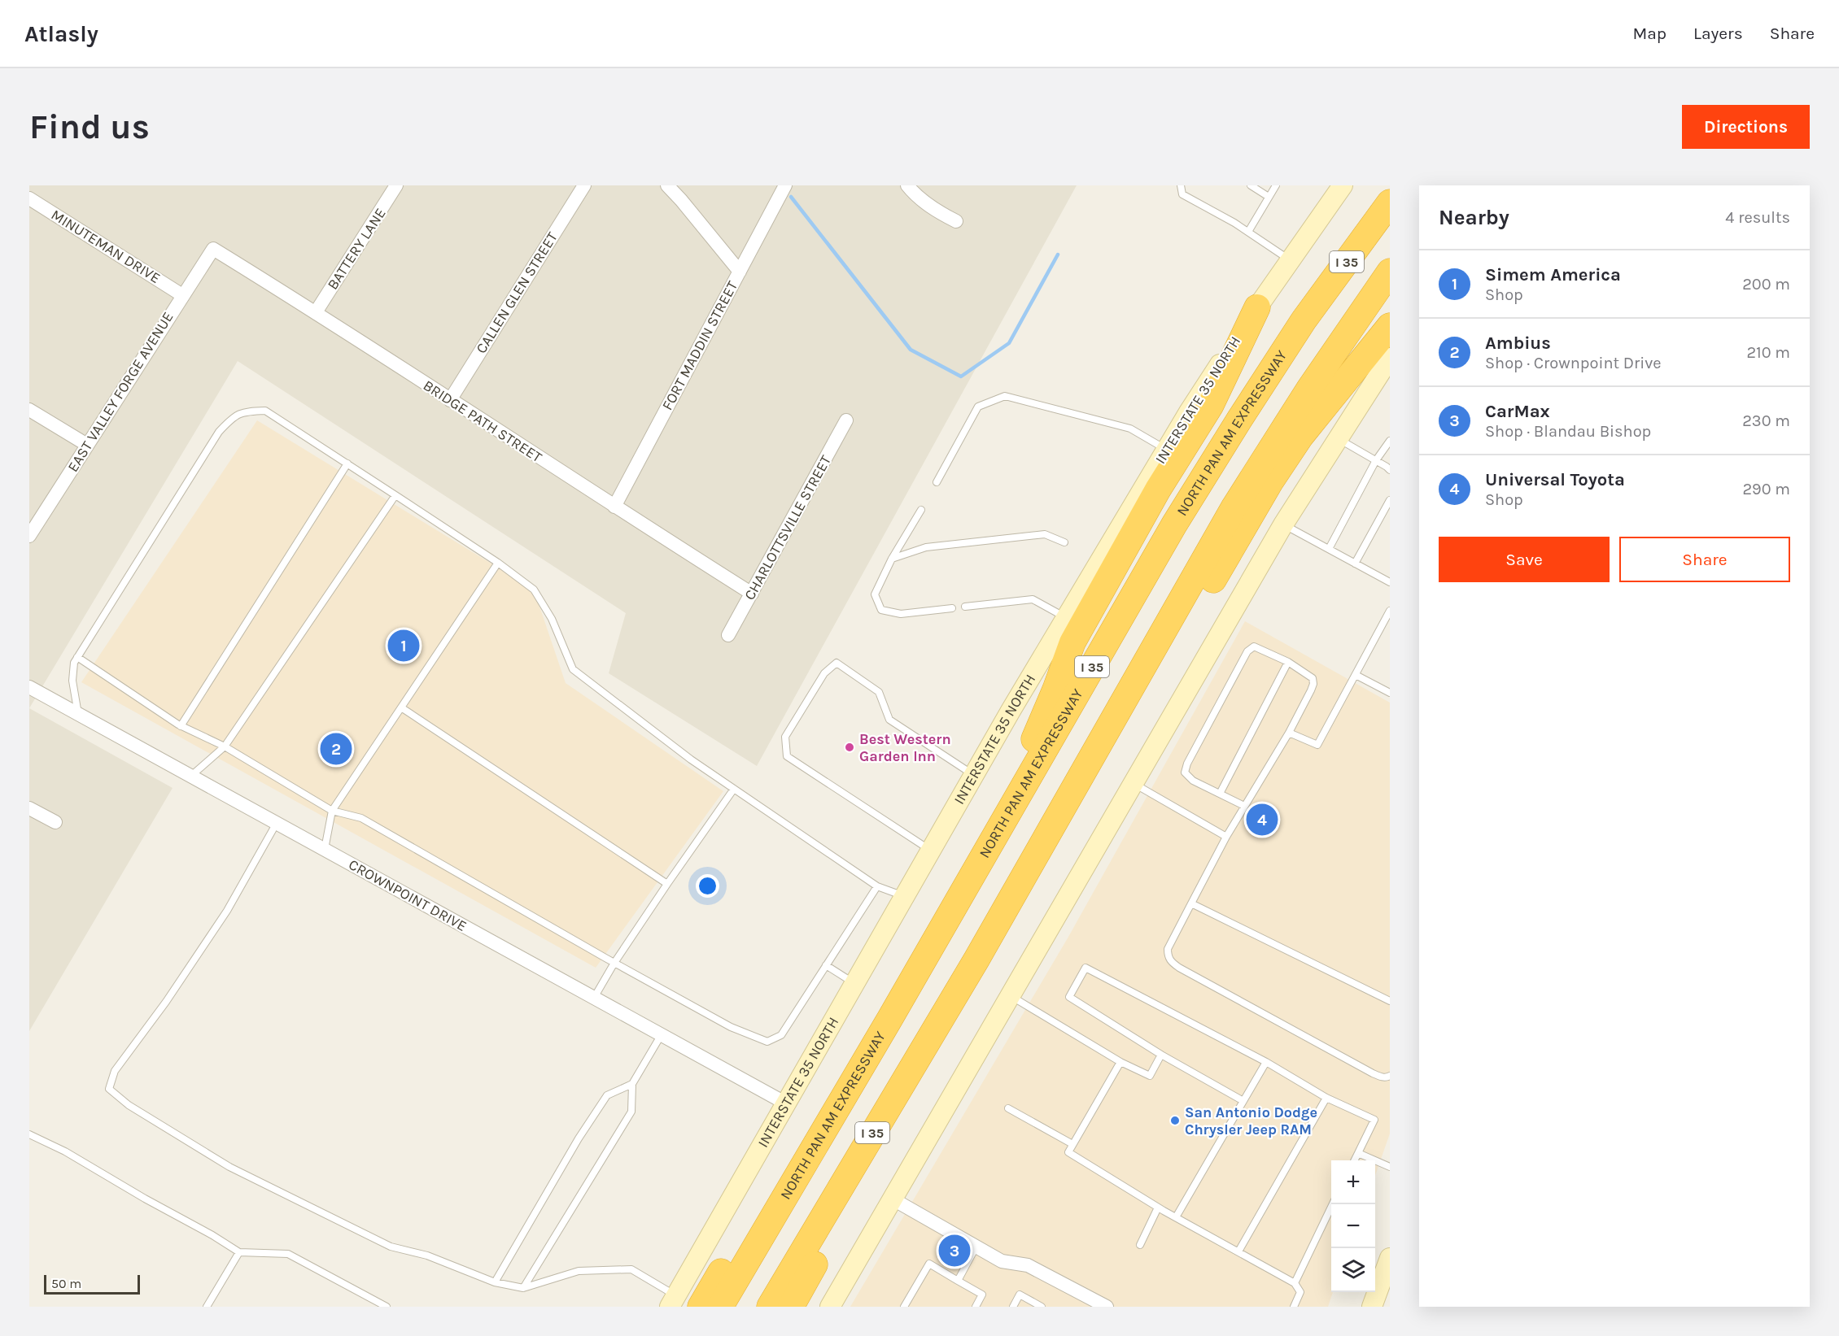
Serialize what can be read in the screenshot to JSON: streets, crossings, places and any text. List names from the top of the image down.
{
  "streets": {
    "highway": ["I 35", "NORTH PAN AM EXPRESSWAY"],
    "main road": ["INTERSTATE 35 NORTH"],
    "street": [
      "MINUTEMAN DRIVE",
      "BATTERY LANE",
      "CALLEN GLEN STREET",
      "FORT MADDIN STREET",
      "EAST VALLEY FORGE AVENUE",
      "BRIDGE PATH STREET",
      "CHARLOTTSVILLE STREET",
      "CROWNPOINT DRIVE"
    ]
  },
  "crossings": [
    ["MINUTEMAN DRIVE", "EAST VALLEY FORGE AVENUE"],
    ["BATTERY LANE", "BRIDGE PATH STREET"],
    ["CALLEN GLEN STREET", "BRIDGE PATH STREET"],
    ["FORT MADDIN STREET", "BRIDGE PATH STREET"],
    ["EAST VALLEY FORGE AVENUE", "BRIDGE PATH STREET"],
    ["INTERSTATE 35 NORTH", "CROWNPOINT DRIVE"],
    ["BRIDGE PATH STREET", "CHARLOTTSVILLE STREET"]
  ],
  "places": ["Best Western Garden Inn", "San Antonio Dodge Chrysler Jeep RAM"],
  "scale_bar": "50 m",
  "page": {
    "header": "Atlasly",
    "nav": ["Map", "Layers", "Share"],
    "buttons": [
      "Directions",
      ["Save", "Share"]
    ],
    "title": "Find us",
    "heading": ["Nearby", "4 results"],
    "list": [
      {
        "mark": "1",
        "name": "Simem America",
        "note": "Shop",
        "value": "200 m"
      },
      {
        "mark": "2",
        "name": "Ambius",
        "note": "Shop · Crownpoint Drive",
        "value": "210 m"
      },
      {
        "mark": "3",
        "name": "CarMax",
        "note": "Shop · Blandau Bishop",
        "value": "230 m"
      },
      {
        "mark": "4",
        "name": "Universal Toyota",
        "note": "Shop",
        "value": "290 m"
      }
    ],
    "pins": [
      "1",
      "2",
      "4",
      "3"
    ],
    "map_buttons": ["+", "−"],
    "scale": "50 m"
  }
}
